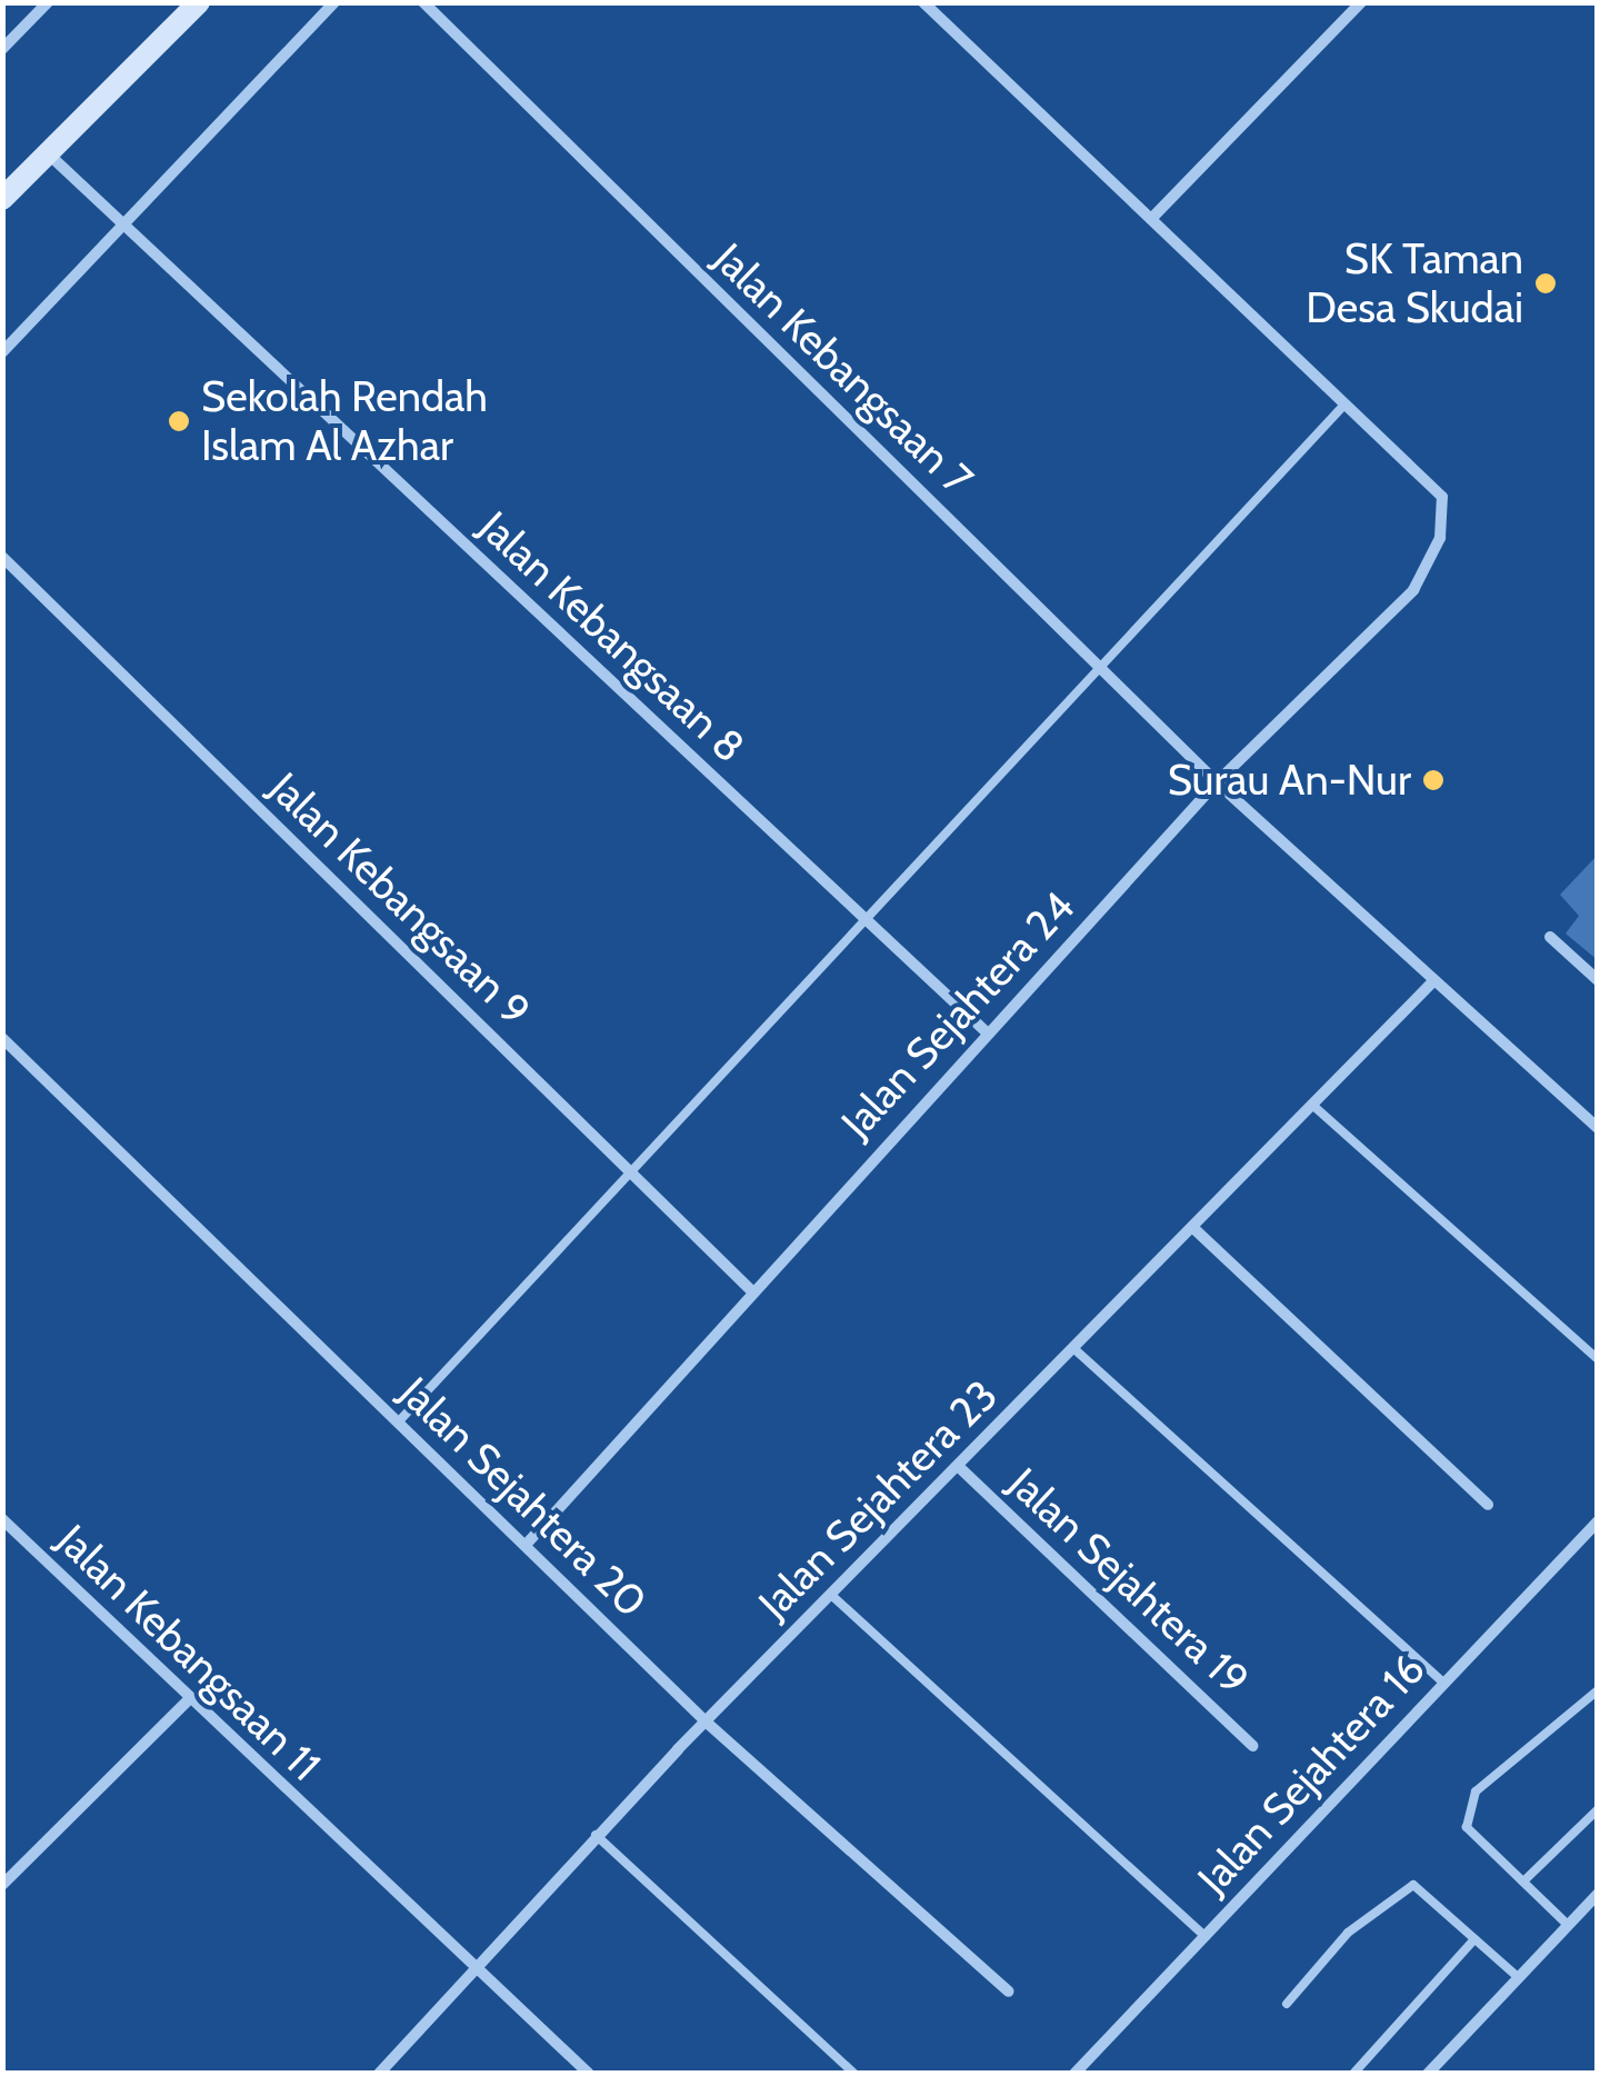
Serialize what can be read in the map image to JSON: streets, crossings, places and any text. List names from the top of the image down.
{
  "streets": {
    "street": [
      "Jalan Kebangsaan 7",
      "Jalan Kebangsaan 8",
      "Jalan Kebangsaan 9",
      "Jalan Sejahtera 24",
      "Jalan Sejahtera 20",
      "Jalan Sejahtera 23",
      "Jalan Sejahtera 19",
      "Jalan Kebangsaan 11",
      "Jalan Sejahtera 16"
    ]
  },
  "crossings": [
    ["Jalan Kebangsaan 7", "Jalan Sejahtera 24"],
    ["Jalan Kebangsaan 7", "Jalan Sejahtera 23"],
    ["Jalan Kebangsaan 8", "Jalan Sejahtera 24"],
    ["Jalan Kebangsaan 9", "Jalan Sejahtera 24"],
    ["Jalan Sejahtera 24", "Jalan Sejahtera 20"],
    ["Jalan Sejahtera 20", "Jalan Sejahtera 23"],
    ["Jalan Sejahtera 23", "Jalan Sejahtera 19"],
    ["Jalan Sejahtera 23", "Jalan Kebangsaan 11"]
  ],
  "places": ["SK Taman Desa Skudai", "Sekolah Rendah Islam Al Azhar", "Surau An-Nur"]
}
